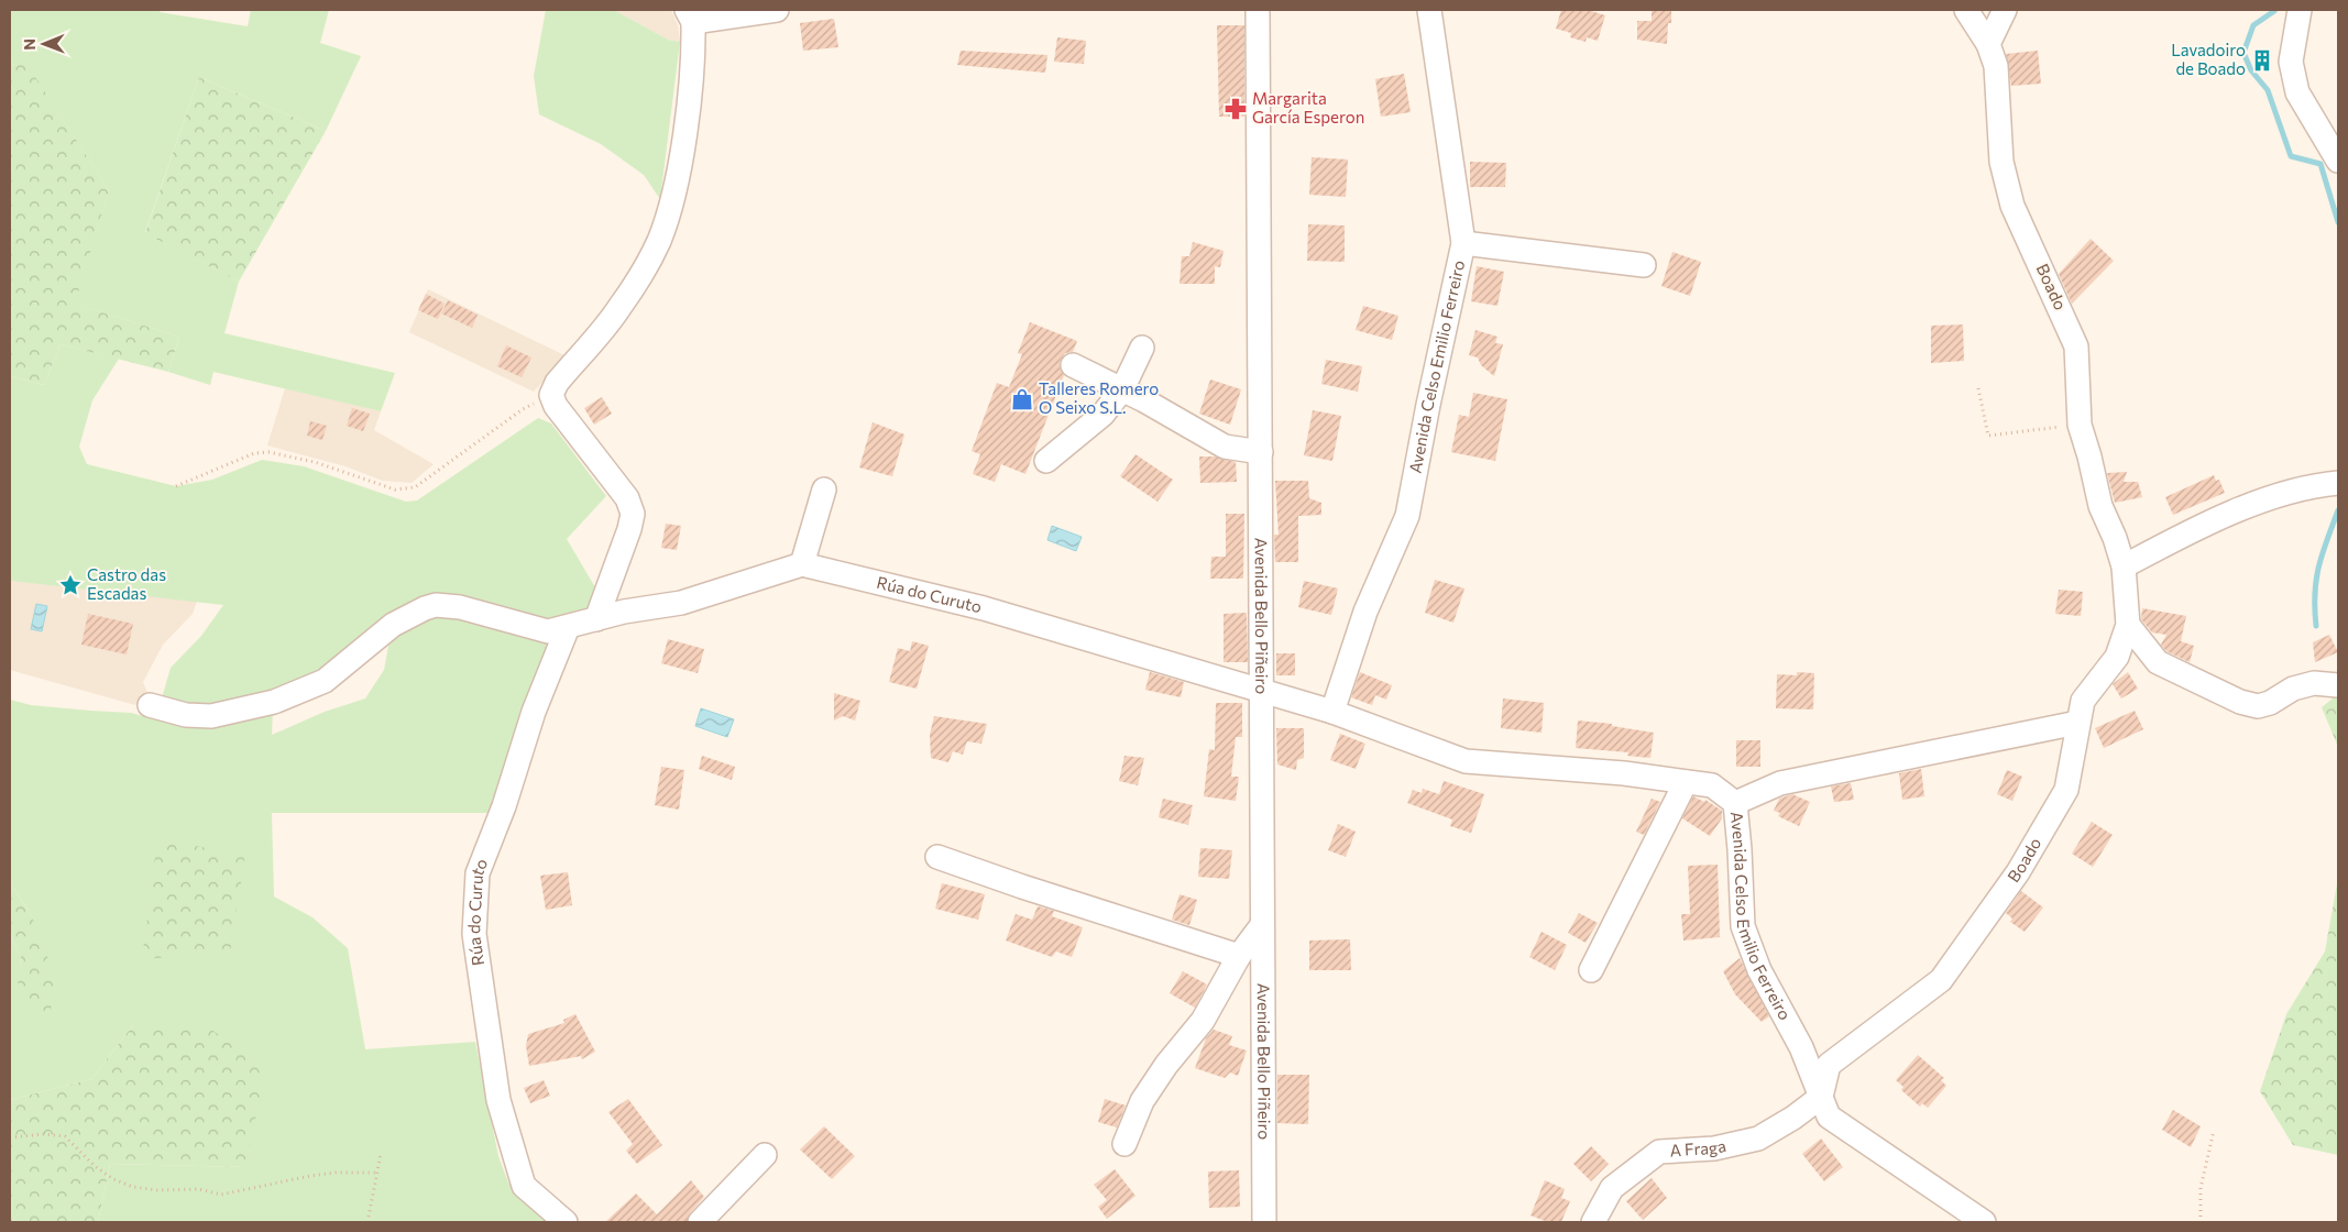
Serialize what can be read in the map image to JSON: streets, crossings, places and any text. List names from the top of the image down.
{
  "streets": {
    "street": [
      "Boado",
      "Avenida Celso Emilio Ferreiro",
      "Rúa do Curuto",
      "Avenida Bello Piñeiro",
      "A Fraga"
    ]
  },
  "crossings": [
    ["Boado", "Avenida Celso Emilio Ferreiro"],
    ["Boado", "A Fraga"],
    ["Avenida Celso Emilio Ferreiro", "Rúa do Curuto"],
    ["Avenida Celso Emilio Ferreiro", "Avenida Bello Piñeiro"],
    ["Avenida Celso Emilio Ferreiro", "A Fraga"],
    ["Rúa do Curuto", "Avenida Bello Piñeiro"]
  ],
  "places": {
    "building": ["Lavadoiro de Boado"],
    "pharmacy": ["Margarita García Esperon"],
    "shop": ["Talleres Romero O Seixo S.L."],
    "place": ["Castro das Escadas"]
  },
  "north": "left"
}
